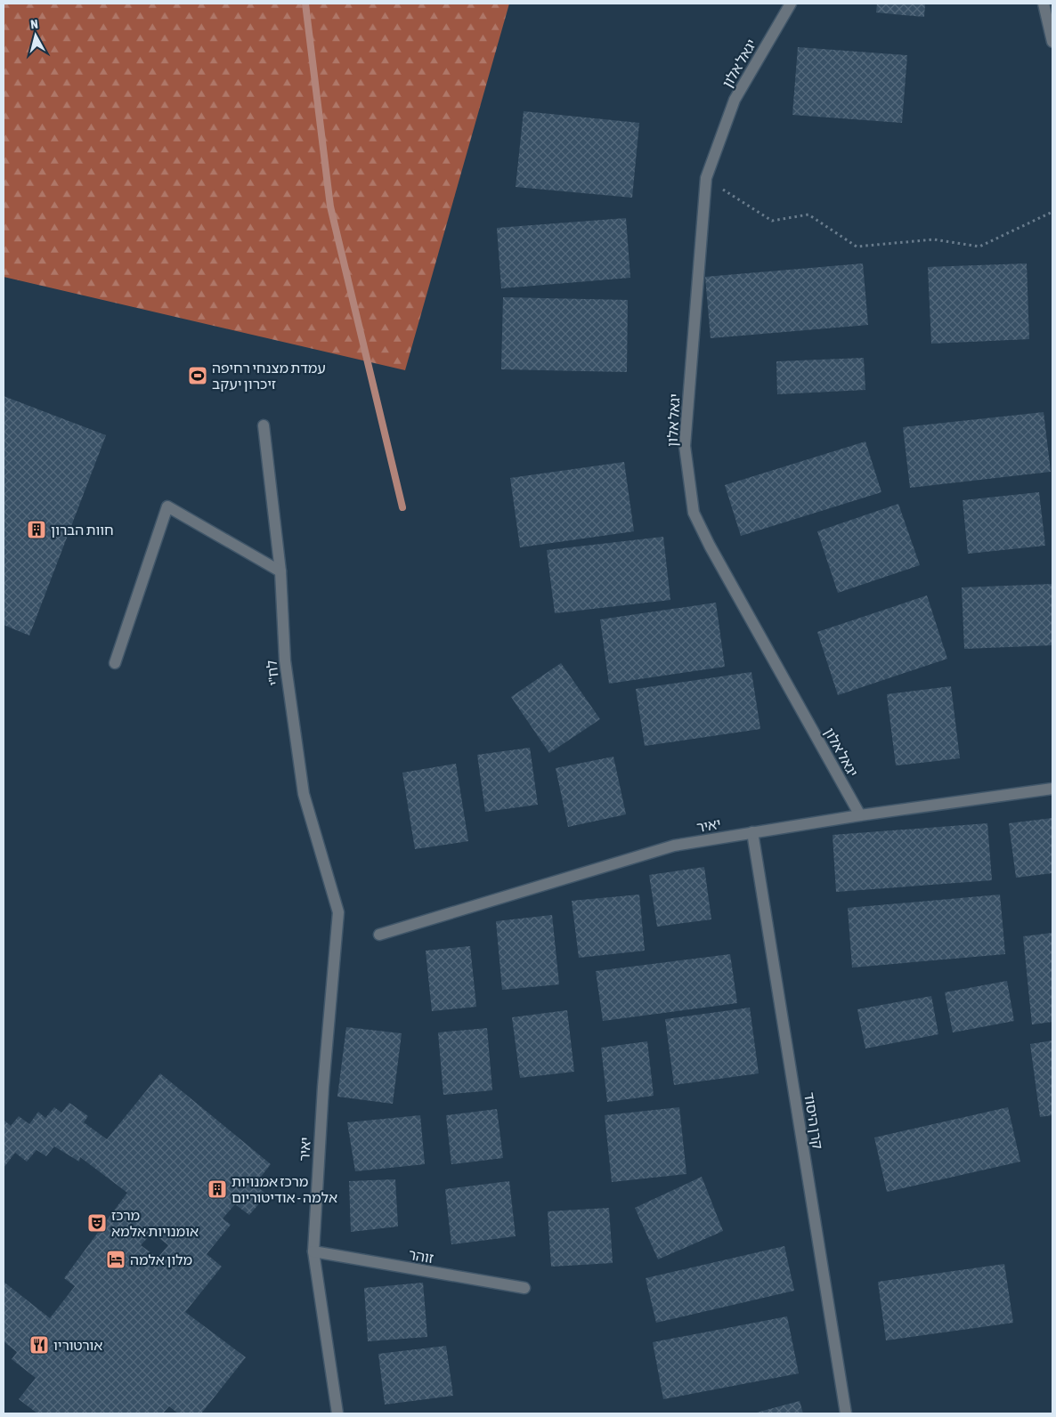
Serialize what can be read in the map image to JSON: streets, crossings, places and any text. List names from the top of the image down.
{
  "streets": {
    "street": [
      "יגאל אלון",
      "לח\"י",
      "יאיר",
      "קרן היסוד",
      "זוהר"
    ]
  },
  "crossings": [
    ["יגאל אלון", "יאיר"],
    ["לח\"י", "יאיר"],
    ["יאיר", "קרן היסוד"],
    ["יאיר", "זוהר"]
  ],
  "places": {
    "sports": ["עמדת מצנחי רחיפה זיכרון יעקב"],
    "building": ["חוות הברון", "מרכז אמנויות אלמה - אודיטוריום"],
    "theatre": ["מרכז אומנויות אלמא"],
    "hotel": ["מלון אלמה"],
    "restaurant": ["אורטוריו"]
  },
  "north": "top"
}
